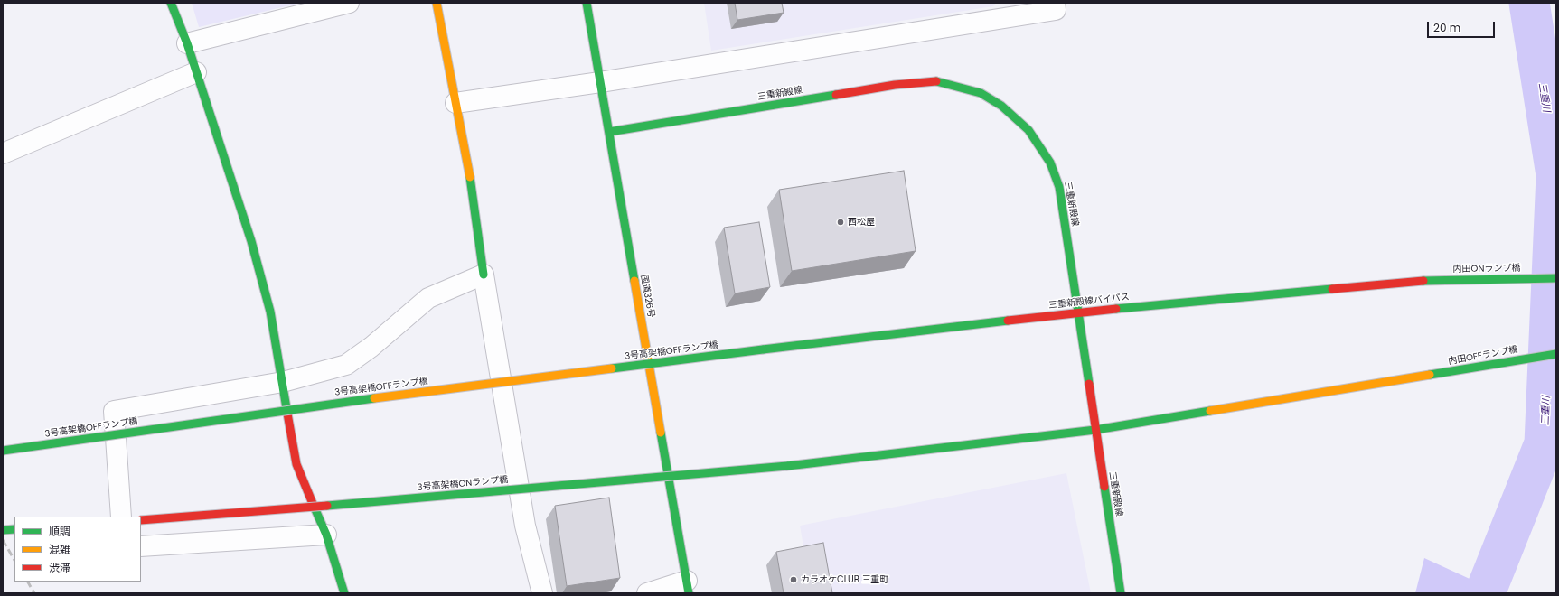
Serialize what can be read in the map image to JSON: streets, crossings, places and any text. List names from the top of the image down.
{
  "streets": {
    "main road": [
      "三重新殿線",
      "内田ONランプ橋",
      "国道326号",
      "三重新殿線バイパス",
      "3号高架橋OFFランプ橋",
      "内田OFFランプ橋",
      "3号高架橋ONランプ橋"
    ]
  },
  "crossings": [
    ["三重新殿線", "国道326号"],
    ["三重新殿線", "三重新殿線バイパス"],
    ["三重新殿線", "内田OFFランプ橋"],
    ["三重新殿線", "3号高架橋ONランプ橋"],
    ["内田ONランプ橋", "三重新殿線バイパス"],
    ["三重新殿線バイパス", "3号高架橋OFFランプ橋"],
    ["内田OFFランプ橋", "3号高架橋ONランプ橋"]
  ],
  "water": ["三重川"],
  "places": ["西松屋", "カラオケCLUB 三重町"],
  "legend": ["順調", "混雑", "渋滞"],
  "scale_bar": "20 m"
}
